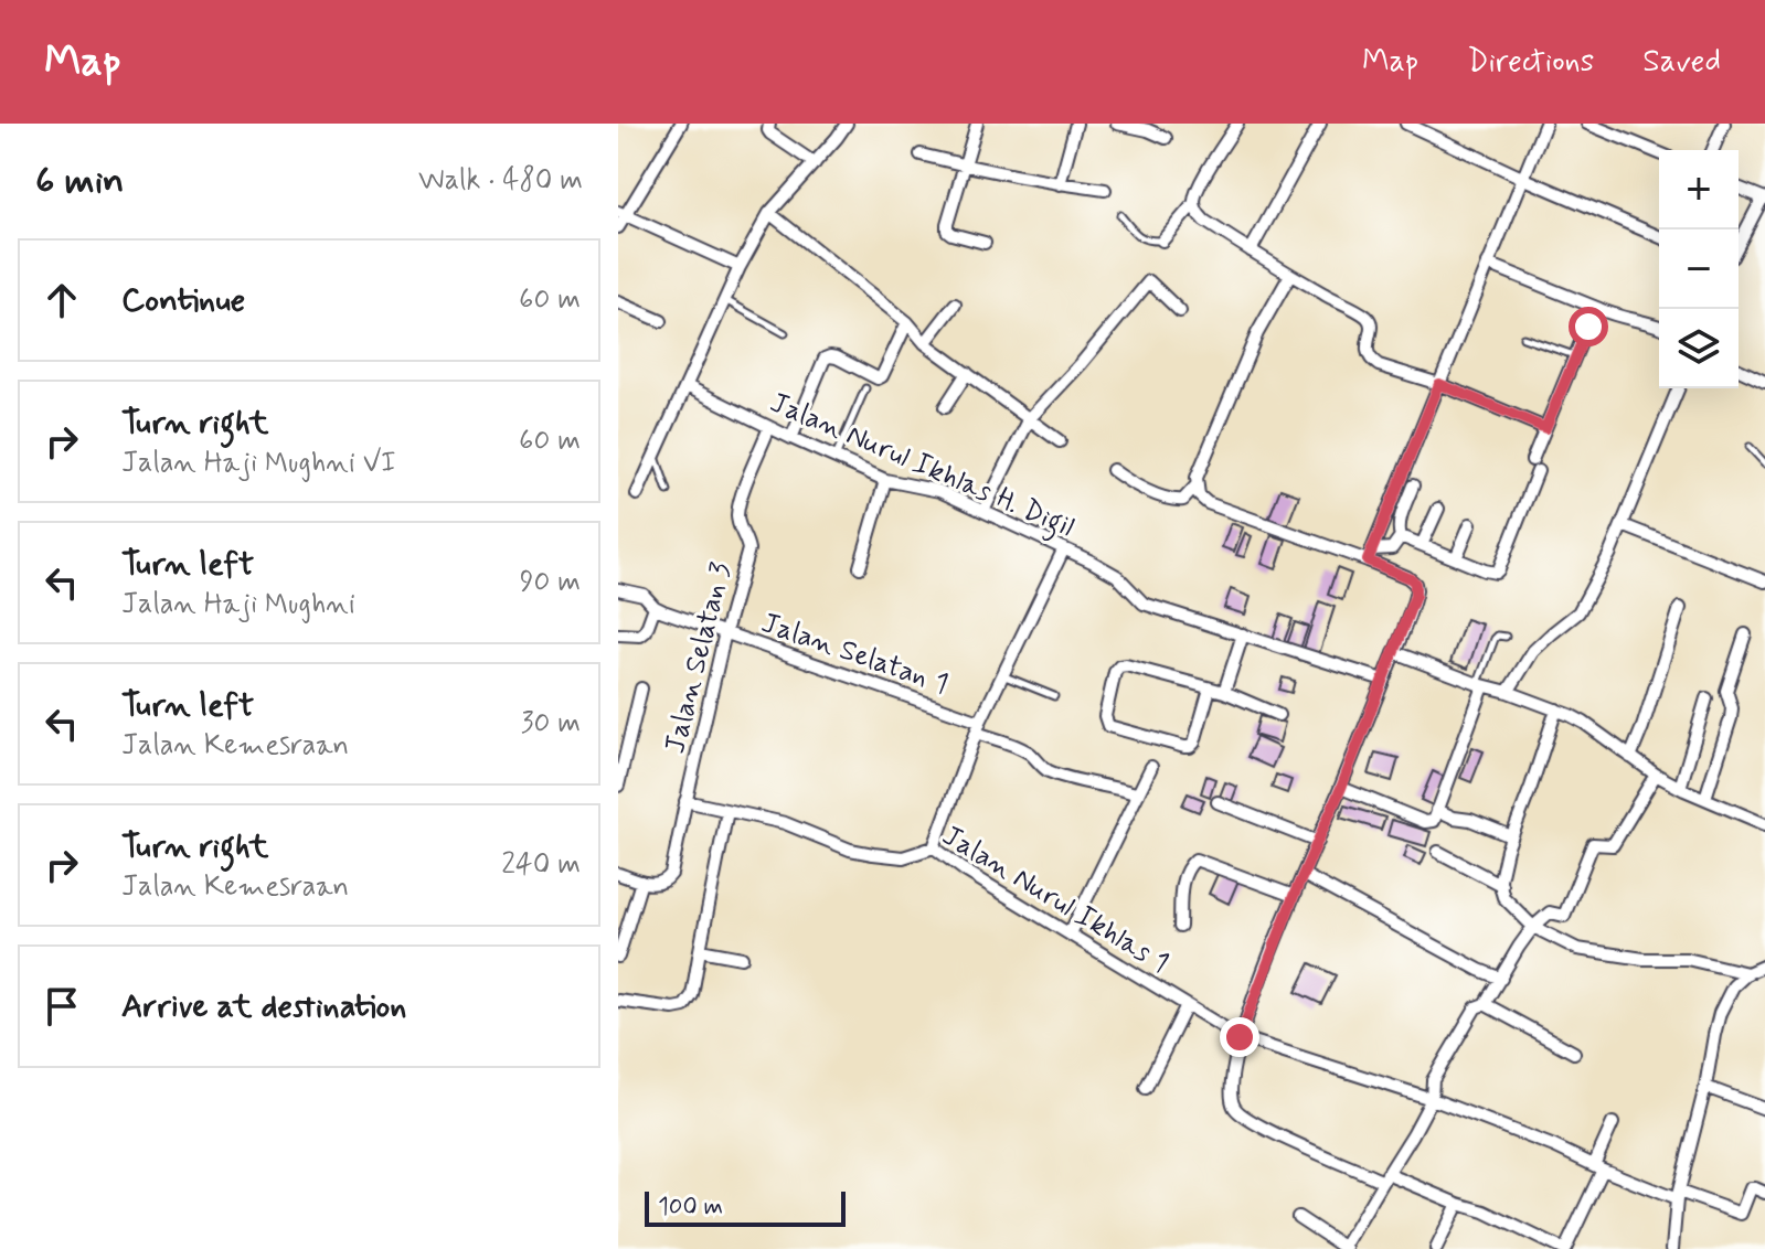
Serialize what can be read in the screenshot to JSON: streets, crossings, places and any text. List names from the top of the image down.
{
  "streets": {
    "street": [
      "Jalan Nurul Ikhlas H. Digil",
      "Jalan Selatan 1",
      "Jalan Selatan 3",
      "Jalan Nurul Ikhlas 1"
    ]
  },
  "crossings": [
    ["Jalan Nurul Ikhlas H. Digil", "Jalan Selatan 3"],
    ["Jalan Selatan 1", "Jalan Selatan 3"],
    ["Jalan Selatan 3", "Jalan Nurul Ikhlas 1"]
  ],
  "scale_bar": "100 m",
  "page": {
    "header": "Map",
    "nav": ["Map", "Directions", "Saved"],
    "heading": ["6 min", "Walk · 480 m"],
    "map_buttons": ["+", "−"],
    "list": [
      ["Continue", "60 m"],
      ["Turn right", "Jalan Haji Mughni VI", "60 m"],
      ["Turn left", "Jalan Haji Mughni", "90 m"],
      ["Turn left", "Jalan Kemesraan", "30 m"],
      ["Turn right", "Jalan Kemesraan", "240 m"],
      "Arrive at destination"
    ],
    "scale": "100 m"
  }
}
